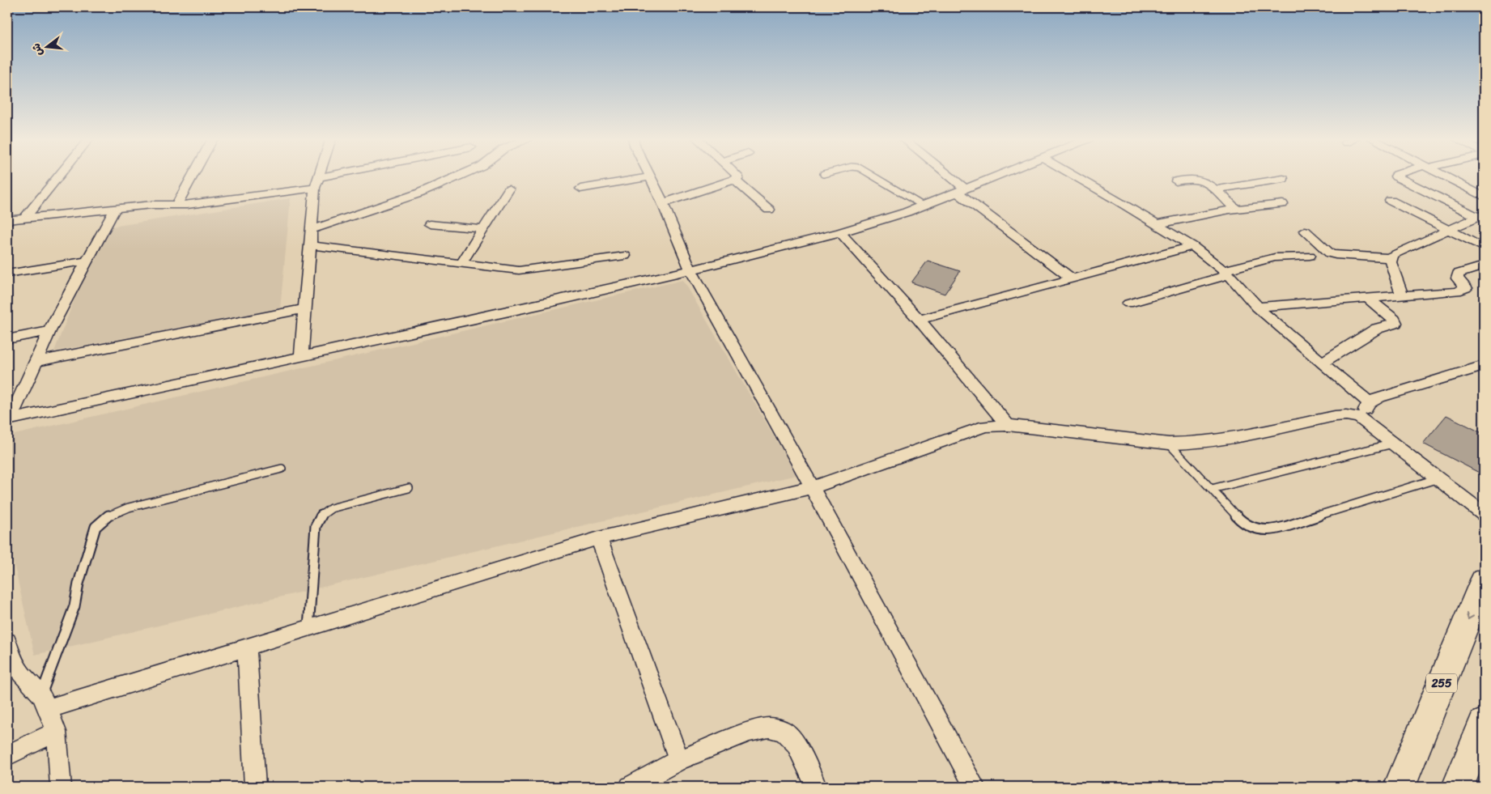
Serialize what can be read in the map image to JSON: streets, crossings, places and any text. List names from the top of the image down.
{
  "streets": {
    "highway": ["255"]
  },
  "north": "left"
}
